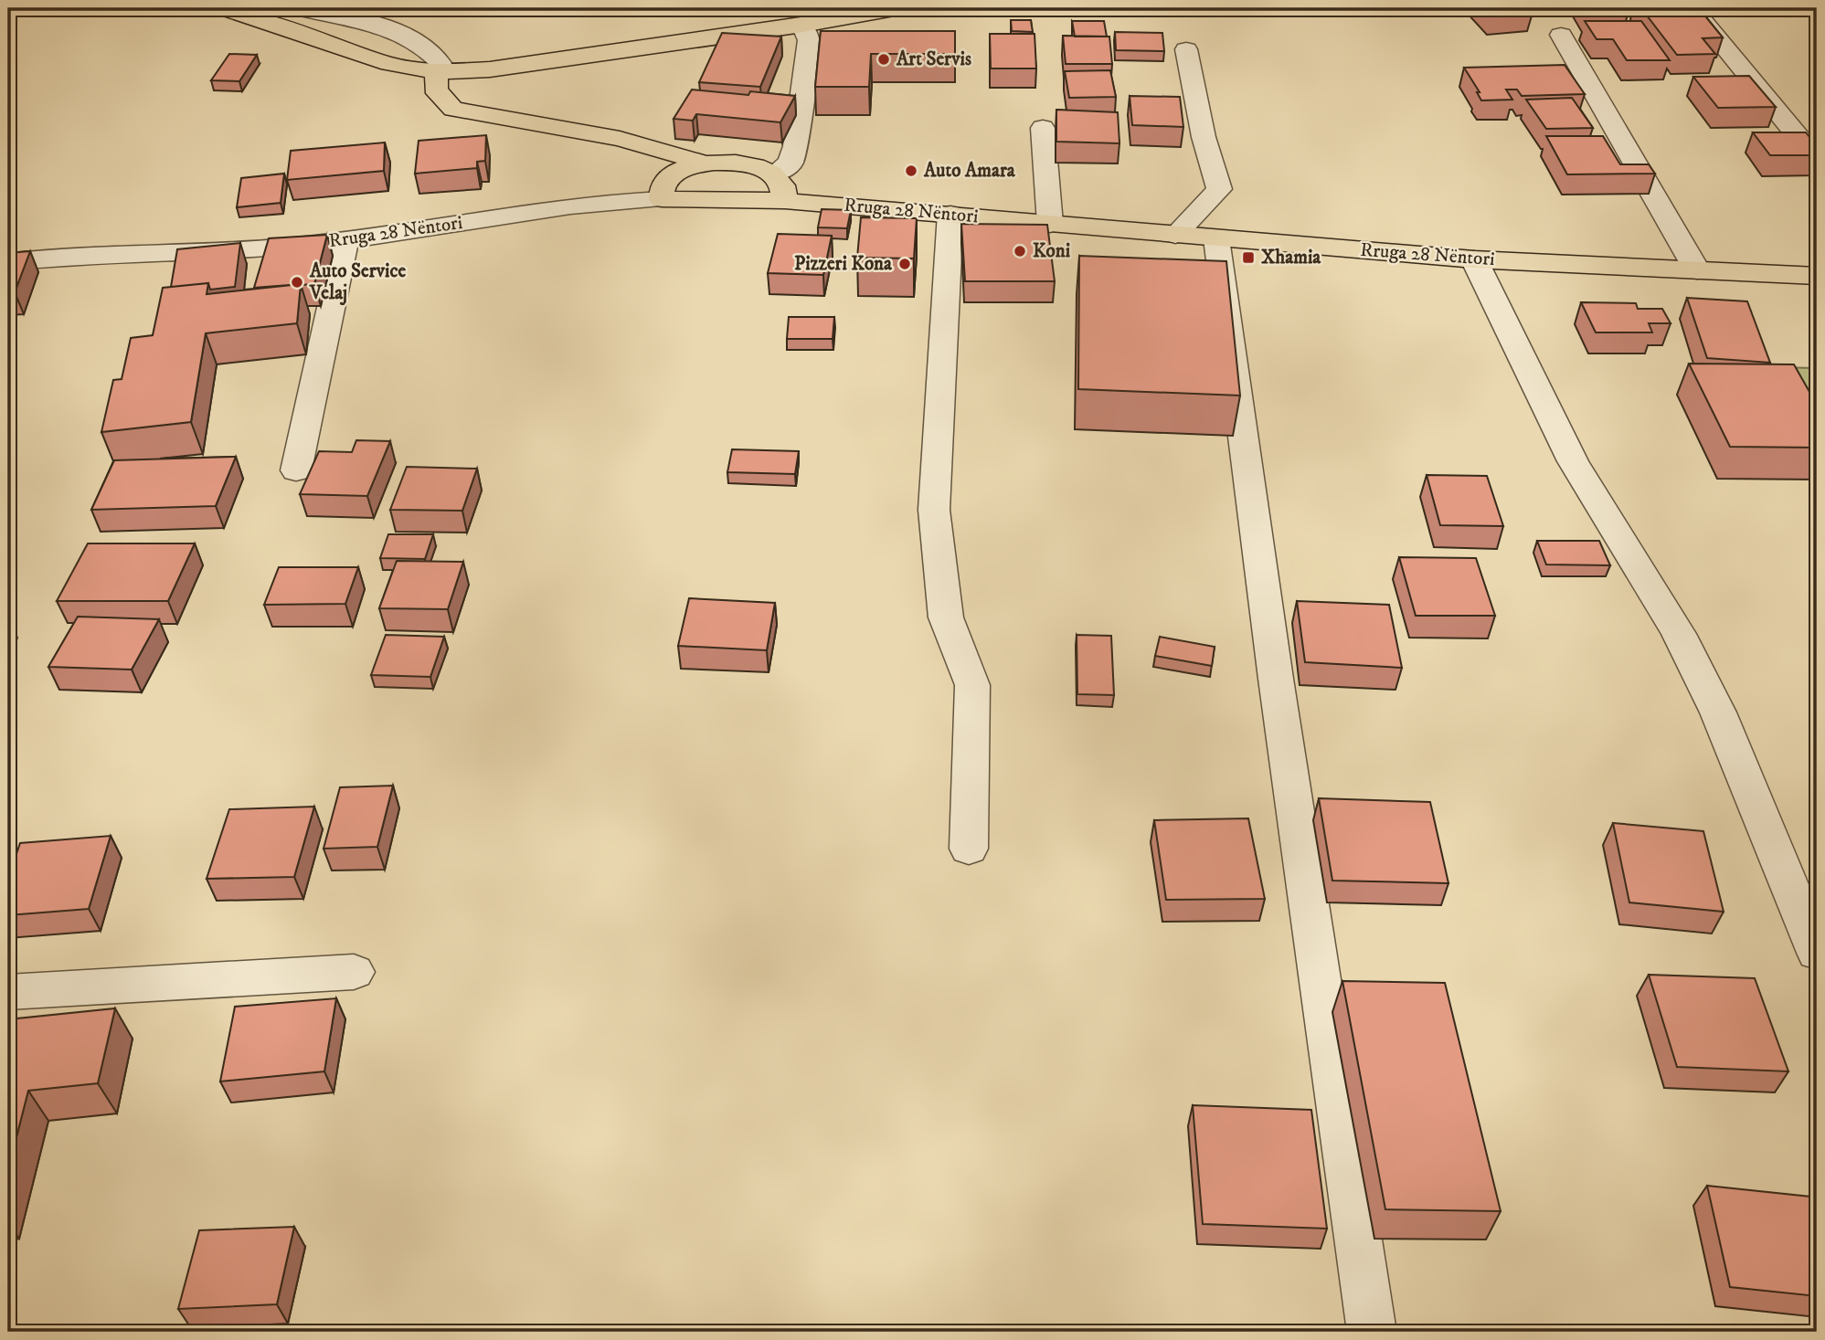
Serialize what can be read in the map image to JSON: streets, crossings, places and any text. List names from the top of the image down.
{
  "streets": {
    "main road": ["Rruga 28 Nëntori"]
  },
  "places": {
    "other": [
      "Art Servis",
      "Auto Amara",
      "Koni",
      "Pizzeri Kona",
      "Auto Service Velaj"
    ],
    "transit": ["Xhamia"]
  }
}
